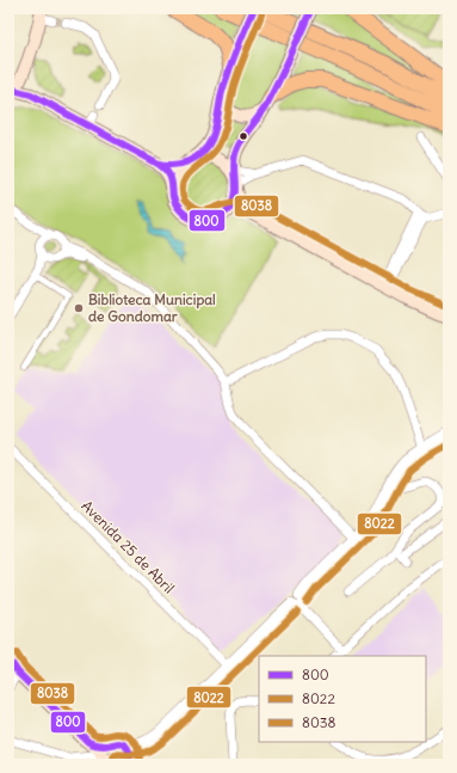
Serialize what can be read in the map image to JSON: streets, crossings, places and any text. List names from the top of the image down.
{
  "streets": {
    "street": ["Avenida 25 de Abril"]
  },
  "places": ["Biblioteca Municipal de Gondomar"],
  "lines": ["transit line 800", "transit line 8038", "transit line 8022"],
  "legend": ["800", "8022", "8038"]
}
